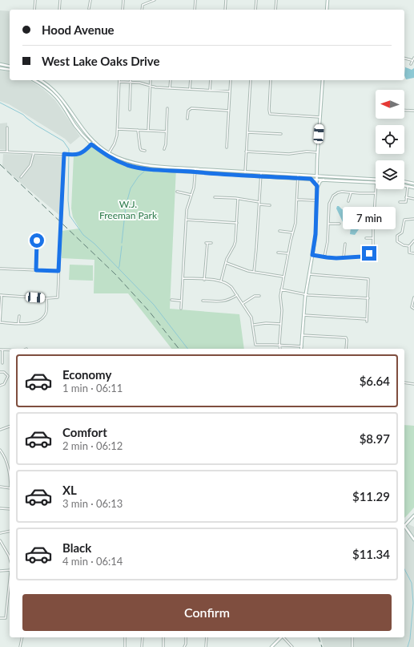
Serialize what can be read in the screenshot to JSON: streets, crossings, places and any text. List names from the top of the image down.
{
  "parks": ["W.J. Freeman Park"],
  "north": "left",
  "page": {
    "banner": ["Hood Avenue", "West Lake Oaks Drive"],
    "bubble": "7 min",
    "list": [
      {
        "name": "Economy",
        "note": "1 min · 06:11",
        "value": "$6.64"
      },
      {
        "name": "Comfort",
        "note": "2 min · 06:12",
        "value": "$8.97"
      },
      {
        "name": "XL",
        "note": "3 min · 06:13",
        "value": "$11.29"
      },
      {
        "name": "Black",
        "note": "4 min · 06:14",
        "value": "$11.34"
      }
    ],
    "buttons": "Confirm"
  }
}
